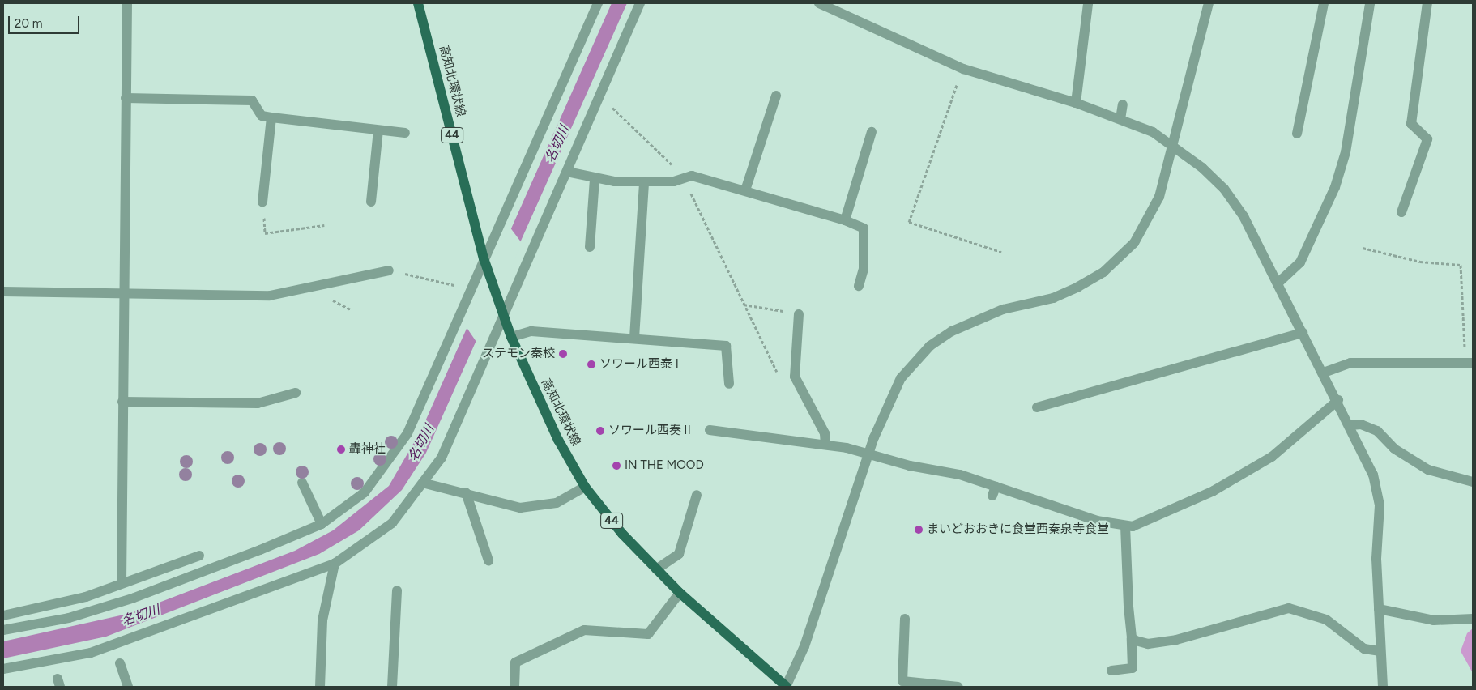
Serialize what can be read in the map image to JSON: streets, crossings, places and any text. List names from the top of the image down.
{
  "streets": {
    "main road": ["高知北環状線", "44"]
  },
  "water": ["名切川"],
  "places": [
    "ステモン秦校",
    "ソワール西泰 I",
    "ソワール西奏Ⅱ",
    "轟神社",
    "IN THE MOOD",
    "まいどおおきに食堂西秦泉寺食堂"
  ],
  "scale_bar": "20 m"
}
